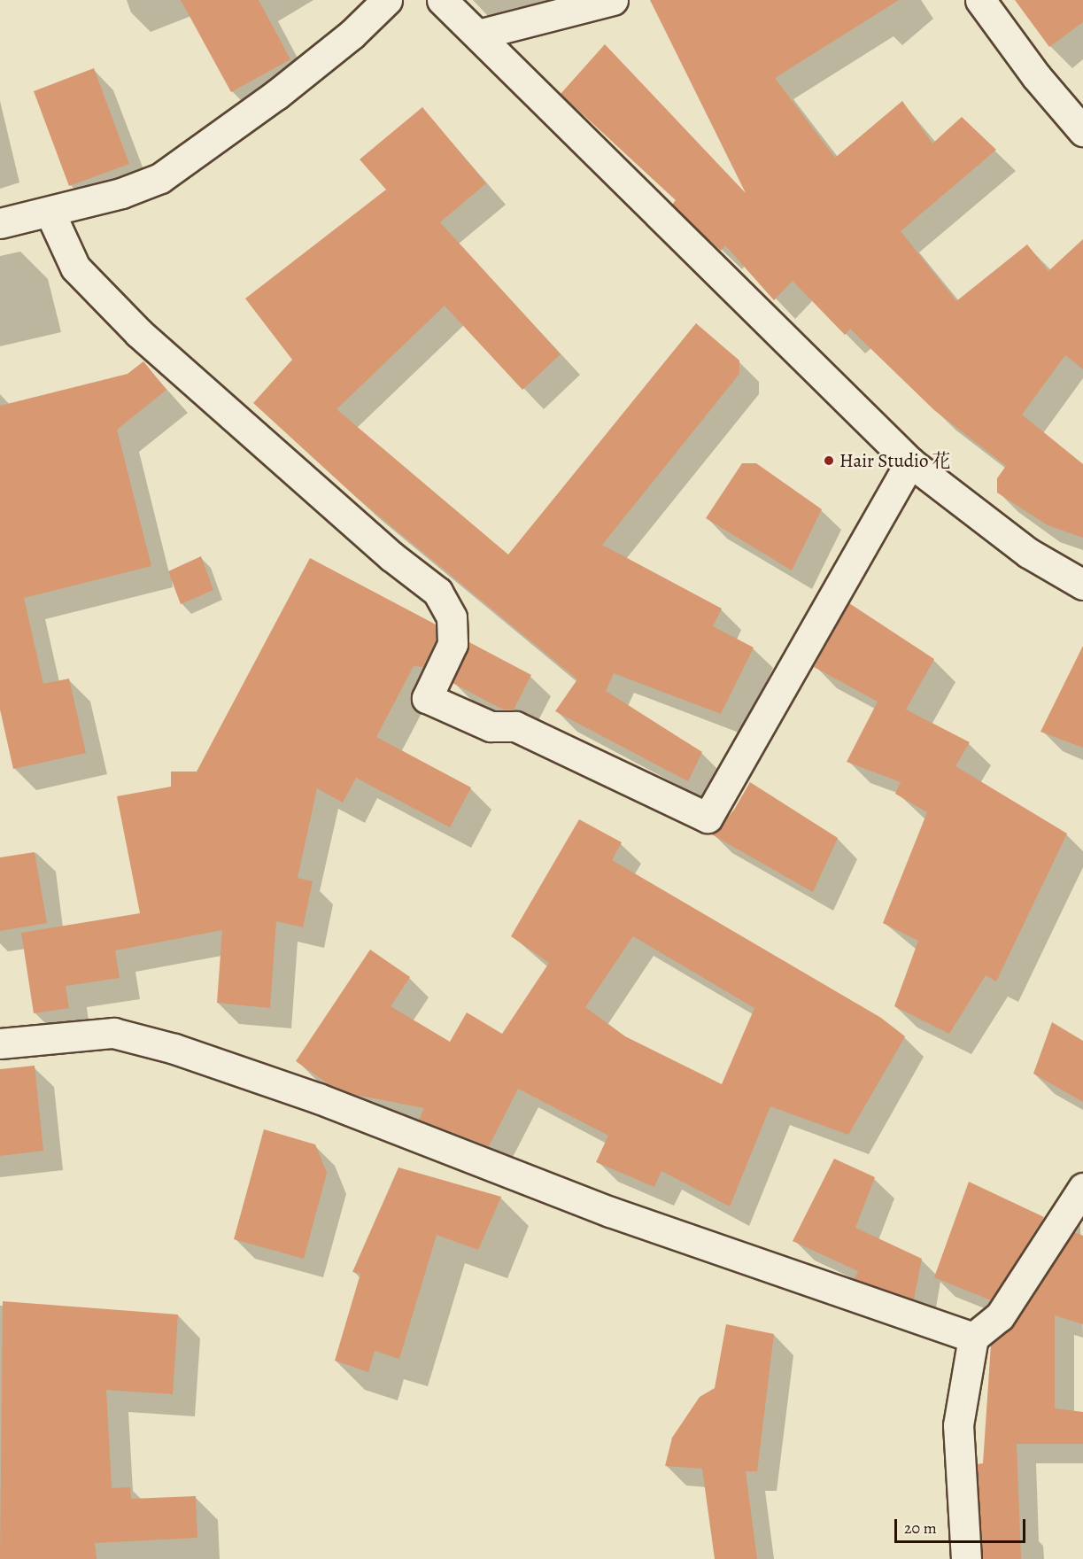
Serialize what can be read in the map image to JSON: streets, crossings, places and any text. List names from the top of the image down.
{
  "places": ["Hair Studio 花"],
  "scale_bar": "20 m"
}
